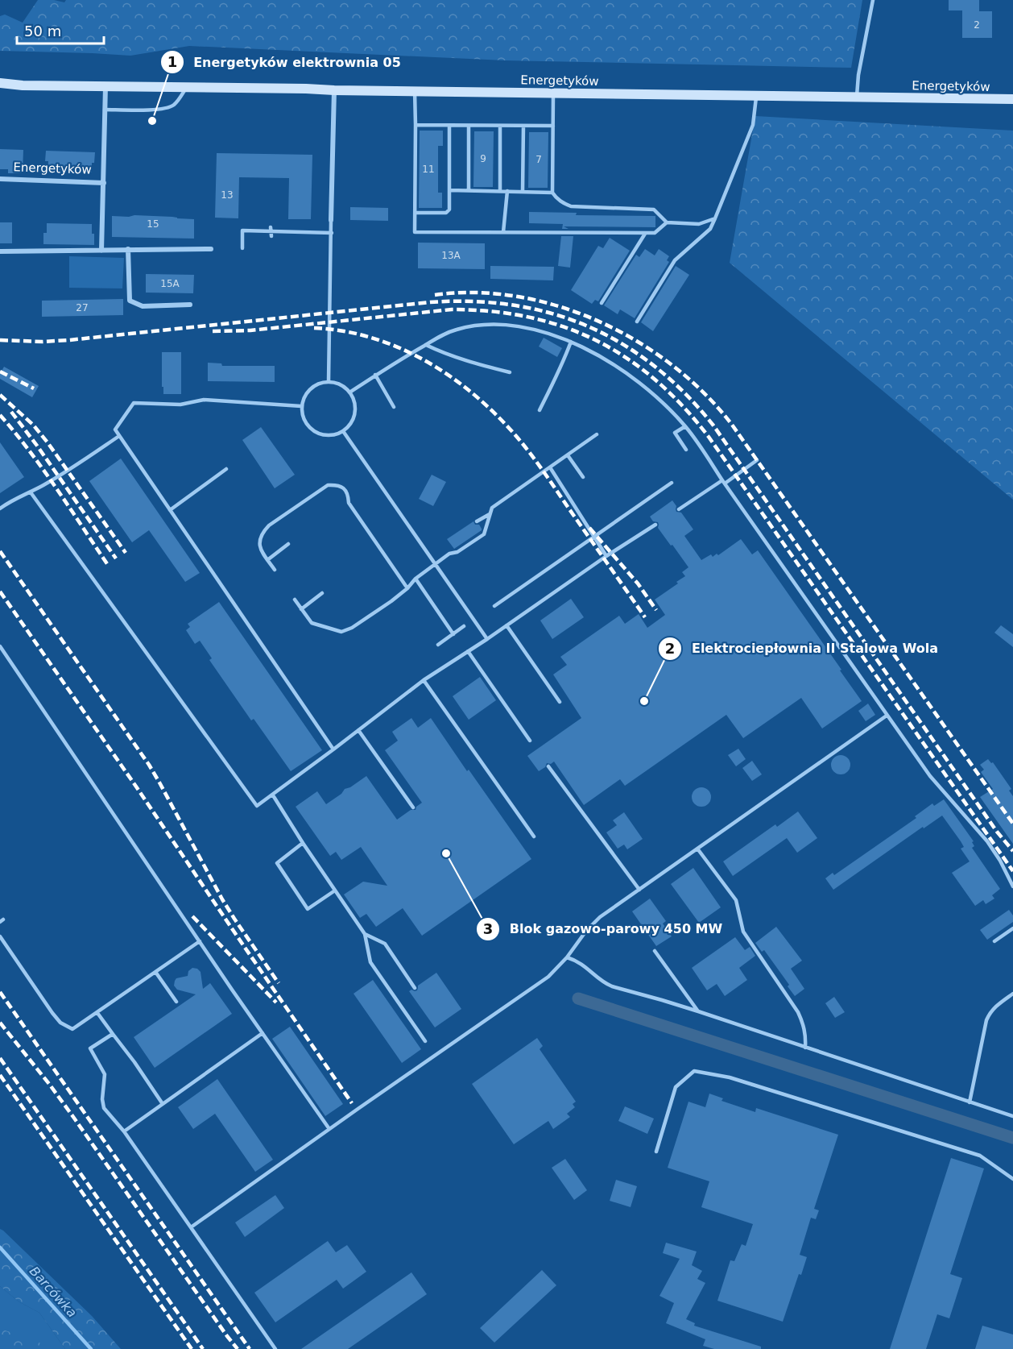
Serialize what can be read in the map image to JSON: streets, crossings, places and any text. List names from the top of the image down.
{
  "streets": {
    "main road": ["Energetyków"]
  },
  "water": ["Barcówka"],
  "places": ["Energetyków elektrownia 05", "Elektrociepłownia II Stalowa Wola", "Blok gazowo-parowy 450 MW"],
  "house_numbers": [
    "2",
    "9",
    "7",
    "11",
    "13",
    "15",
    "13A",
    "15A",
    "27"
  ],
  "scale_bar": "50 m"
}
